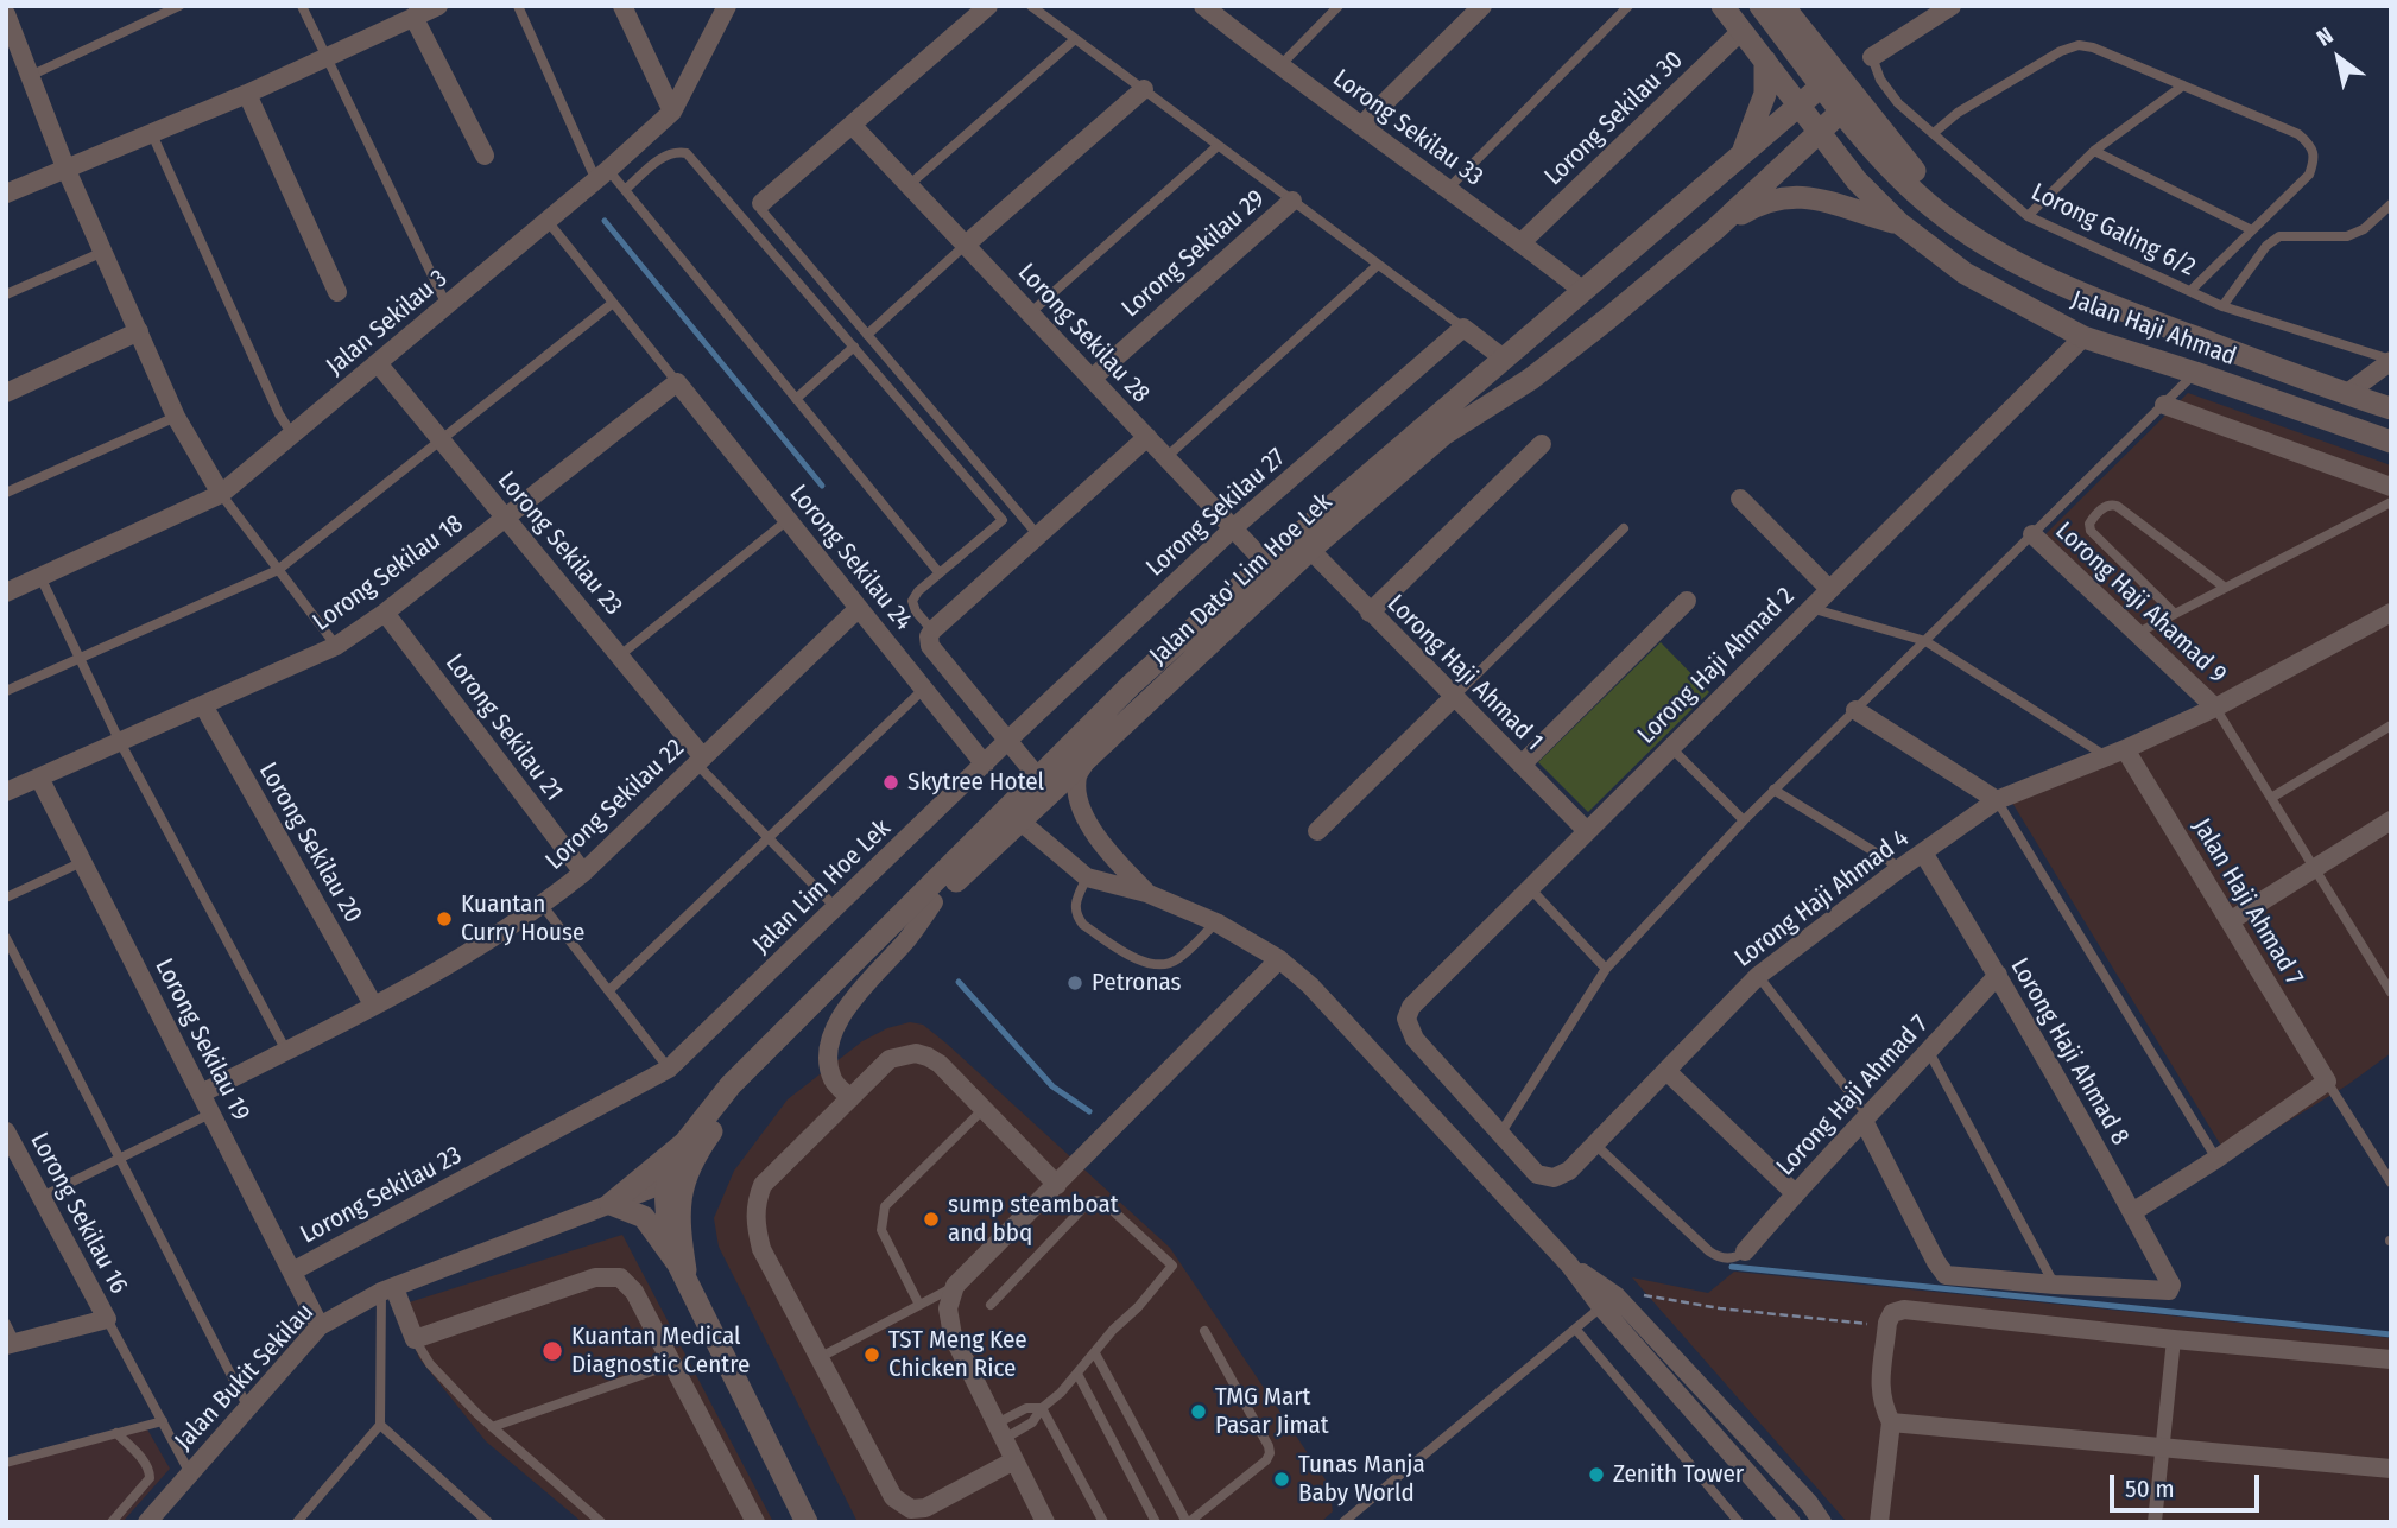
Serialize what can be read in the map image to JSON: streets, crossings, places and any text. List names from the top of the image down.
{
  "streets": {
    "street": [
      "Lorong Sekilau 30",
      "Lorong Sekilau 33",
      "Lorong Sekilau 29",
      "Jalan Sekilau 3",
      "Jalan Haji Ahmad",
      "Lorong Sekilau 28",
      "Lorong Sekilau 27",
      "Lorong Sekilau 23",
      "Lorong Sekilau 24",
      "Lorong Sekilau 18",
      "Jalan Dato' Lim Hoe Lek",
      "Lorong Haji Ahamad 9",
      "Lorong Haji Ahmad 2",
      "Lorong Haji Ahmad 1",
      "Lorong Sekilau 21",
      "Lorong Sekilau 22",
      "Lorong Sekilau 20",
      "Jalan Lim Hoe Lek",
      "Lorong Haji Ahmad 4",
      "Jalan Haji Ahmad 7",
      "Lorong Sekilau 19",
      "Lorong Haji Ahmad 8",
      "Lorong Haji Ahmad 7",
      "Lorong Sekilau 16",
      "Jalan Bukit Sekilau"
    ],
    "lane": ["Lorong Galing 6/2"]
  },
  "crossings": [
    ["Lorong Sekilau 30", "Lorong Sekilau 33"],
    ["Lorong Sekilau 30", "Jalan Haji Ahmad"],
    ["Lorong Sekilau 33", "Jalan Dato' Lim Hoe Lek"],
    ["Lorong Sekilau 29", "Lorong Sekilau 28"],
    ["Jalan Sekilau 3", "Lorong Sekilau 23"],
    ["Jalan Haji Ahmad", "Jalan Dato' Lim Hoe Lek"],
    ["Jalan Haji Ahmad", "Lorong Haji Ahmad 2"],
    ["Lorong Sekilau 28", "Lorong Sekilau 27"],
    ["Lorong Sekilau 28", "Jalan Dato' Lim Hoe Lek"],
    ["Lorong Sekilau 27", "Jalan Lim Hoe Lek"],
    ["Lorong Sekilau 23", "Lorong Sekilau 18"],
    ["Lorong Sekilau 23", "Lorong Sekilau 22"],
    ["Lorong Sekilau 23", "Jalan Lim Hoe Lek"],
    ["Lorong Sekilau 23", "Lorong Sekilau 19"],
    ["Lorong Sekilau 24", "Lorong Sekilau 18"],
    ["Lorong Sekilau 24", "Lorong Sekilau 22"],
    ["Lorong Sekilau 24", "Jalan Lim Hoe Lek"],
    ["Lorong Sekilau 18", "Lorong Sekilau 21"],
    ["Lorong Sekilau 18", "Lorong Sekilau 20"],
    ["Lorong Sekilau 18", "Lorong Sekilau 19"],
    ["Jalan Dato' Lim Hoe Lek", "Lorong Haji Ahmad 1"],
    ["Jalan Dato' Lim Hoe Lek", "Jalan Bukit Sekilau"],
    ["Lorong Haji Ahamad 9", "Lorong Haji Ahmad 4"],
    ["Lorong Haji Ahmad 2", "Lorong Haji Ahmad 1"],
    ["Lorong Haji Ahmad 2", "Lorong Haji Ahmad 4"],
    ["Lorong Sekilau 21", "Lorong Sekilau 22"],
    ["Lorong Sekilau 22", "Lorong Sekilau 20"],
    ["Lorong Sekilau 22", "Lorong Sekilau 19"],
    ["Lorong Haji Ahmad 4", "Jalan Haji Ahmad 7"],
    ["Lorong Haji Ahmad 4", "Lorong Haji Ahmad 8"],
    ["Lorong Sekilau 19", "Jalan Bukit Sekilau"],
    ["Lorong Haji Ahmad 8", "Lorong Haji Ahmad 7"]
  ],
  "places": [
    "Skytree Hotel",
    "Kuantan Curry House",
    "Petronas",
    "sump steamboat and bbq",
    "Kuantan Medical Diagnostic Centre",
    "TST Meng Kee Chicken Rice",
    "TMG Mart Pasar Jimat",
    "Zenith Tower",
    "Tunas Manja Baby World"
  ],
  "scale_bar": "50 m",
  "north": "top left"
}
